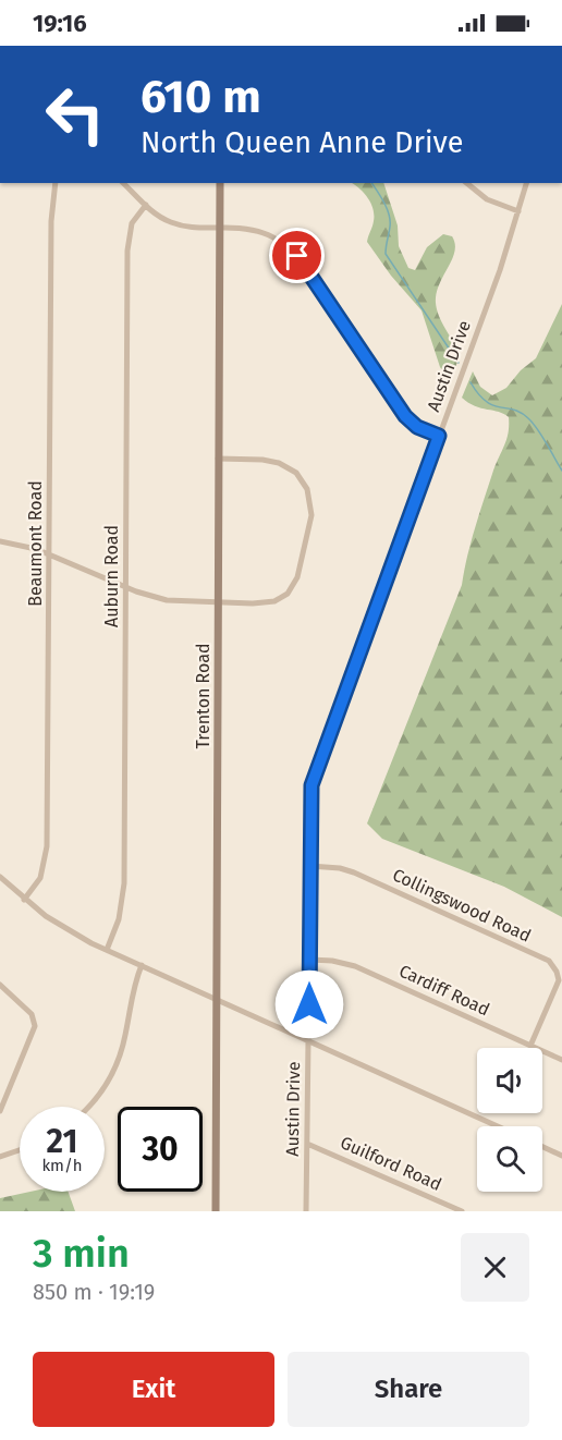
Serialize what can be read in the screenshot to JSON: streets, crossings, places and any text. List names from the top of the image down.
{
  "streets": {
    "main road": ["Trenton Road"],
    "street": [
      "Austin Drive",
      "Beaumont Road",
      "Auburn Road",
      "Collingswood Road",
      "Cardiff Road",
      "Guilford Road"
    ]
  },
  "crossings": [
    ["Austin Drive", "Collingswood Road"],
    ["Austin Drive", "Cardiff Road"],
    ["Austin Drive", "Guilford Road"],
    ["Collingswood Road", "Cardiff Road"]
  ],
  "page": {
    "status": "19:16",
    "turn": ["610 m", "North Queen Anne Drive"],
    "speed": "21 km/h",
    "limit": "30",
    "heading": ["3 min", "850 m · 19:19"],
    "buttons": ["Exit", "Share"]
  }
}
